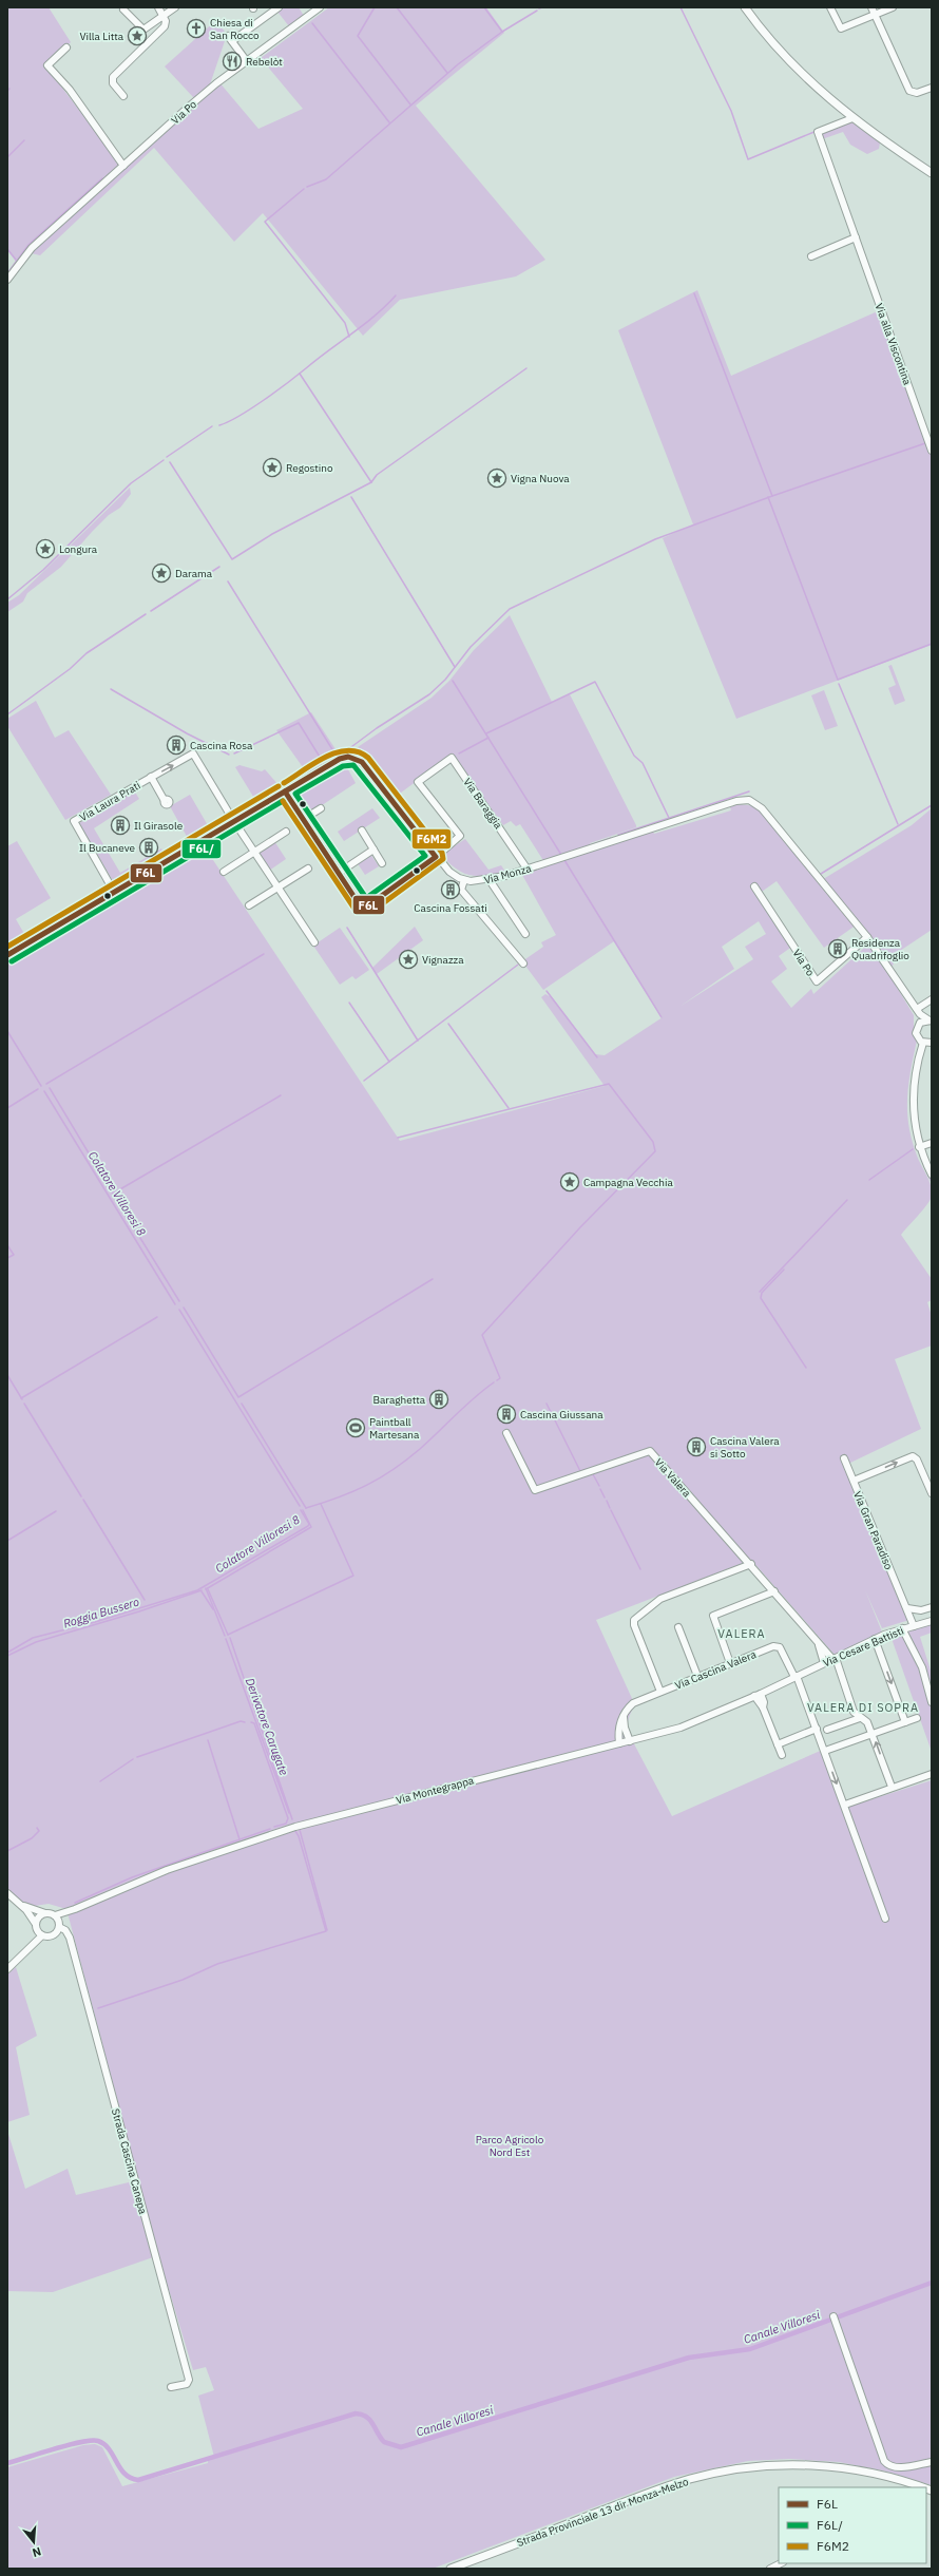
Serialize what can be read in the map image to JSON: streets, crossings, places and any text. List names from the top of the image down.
{
  "streets": {
    "main road": ["Strada Provinciale 13 dir Monza-Melzo"],
    "street": [
      "Via Po",
      "Via alla Viscontina",
      "Via Laura Prati",
      "Via Baraggia",
      "Via Monza",
      "Via Valera",
      "Via Gran Paradiso",
      "Via Cesare Battisti",
      "Via Cascina Valera",
      "Via Montegrappa",
      "Strada Cascina Canepa"
    ]
  },
  "crossings": [
    ["Via Po", "Via Monza"],
    ["Via Baraggia", "Via Monza"],
    ["Via Valera", "Via Cesare Battisti"],
    ["Via Gran Paradiso", "Via Cesare Battisti"],
    ["Via Cesare Battisti", "Via Cascina Valera"],
    ["Via Cesare Battisti", "Via Montegrappa"],
    ["Via Cascina Valera", "Via Montegrappa"],
    ["Via Montegrappa", "Strada Cascina Canepa"]
  ],
  "districts": ["VALERA", "VALERA DI SOPRA"],
  "water": [
    "Colatore Villoresi 8",
    "Roggia Bussero",
    "Derivatore Carugate",
    "Canale Villoresi"
  ],
  "parks": ["Parco Agricolo Nord Est"],
  "places": {
    "church": ["Chiesa di San Rocco"],
    "place": [
      "Villa Litta",
      "Regostino",
      "Vigna Nuova",
      "Longura",
      "Darama",
      "Vignazza",
      "Campagna Vecchia"
    ],
    "restaurant": ["Rebelòt"],
    "building": [
      "Cascina Rosa",
      "Il Girasole",
      "Il Bucaneve",
      "Cascina Fossati",
      "Residenza Quadrifoglio",
      "Baraghetta",
      "Cascina Giussana",
      "Cascina Valera si Sotto"
    ],
    "sports": ["Paintball Martesana"]
  },
  "lines": ["transit line F6M2", "transit line F6L", "transit line F6L/"],
  "legend": ["F6L", "F6L/", "F6M2"],
  "north": "bottom"
}
